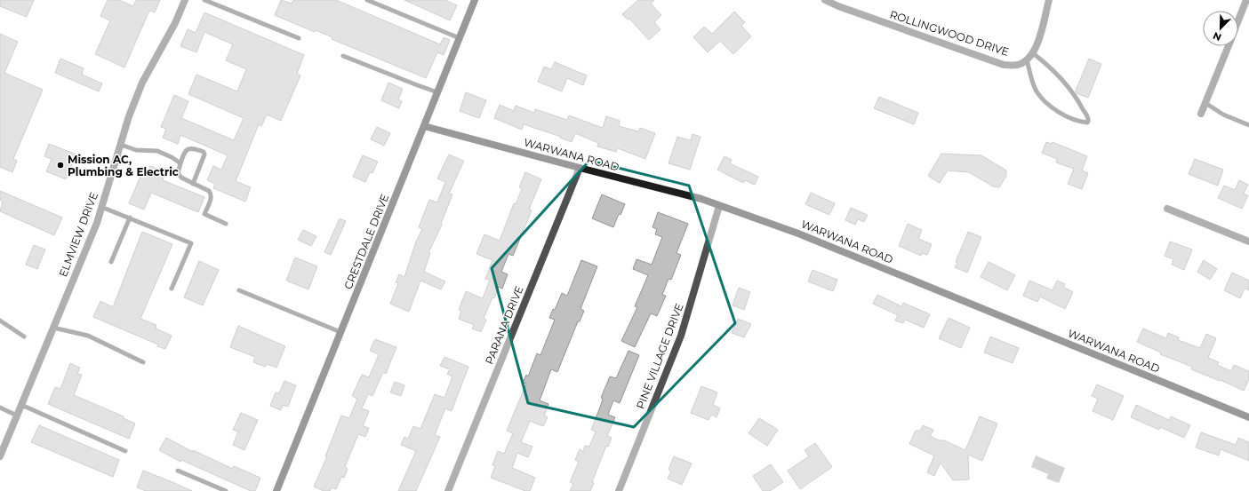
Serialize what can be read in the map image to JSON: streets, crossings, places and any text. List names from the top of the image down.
{
  "streets": {
    "street": [
      "ROLLINGWOOD DRIVE",
      "WARWANA ROAD",
      "ELMVIEW DRIVE",
      "CRESTDALE DRIVE",
      "PARANA DRIVE",
      "PINE VILLAGE DRIVE"
    ]
  },
  "crossings": [
    ["WARWANA ROAD", "CRESTDALE DRIVE"],
    ["WARWANA ROAD", "PARANA DRIVE"],
    ["WARWANA ROAD", "PINE VILLAGE DRIVE"]
  ],
  "places": ["Mission AC, Plumbing & Electric"],
  "north": "bottom left"
}
